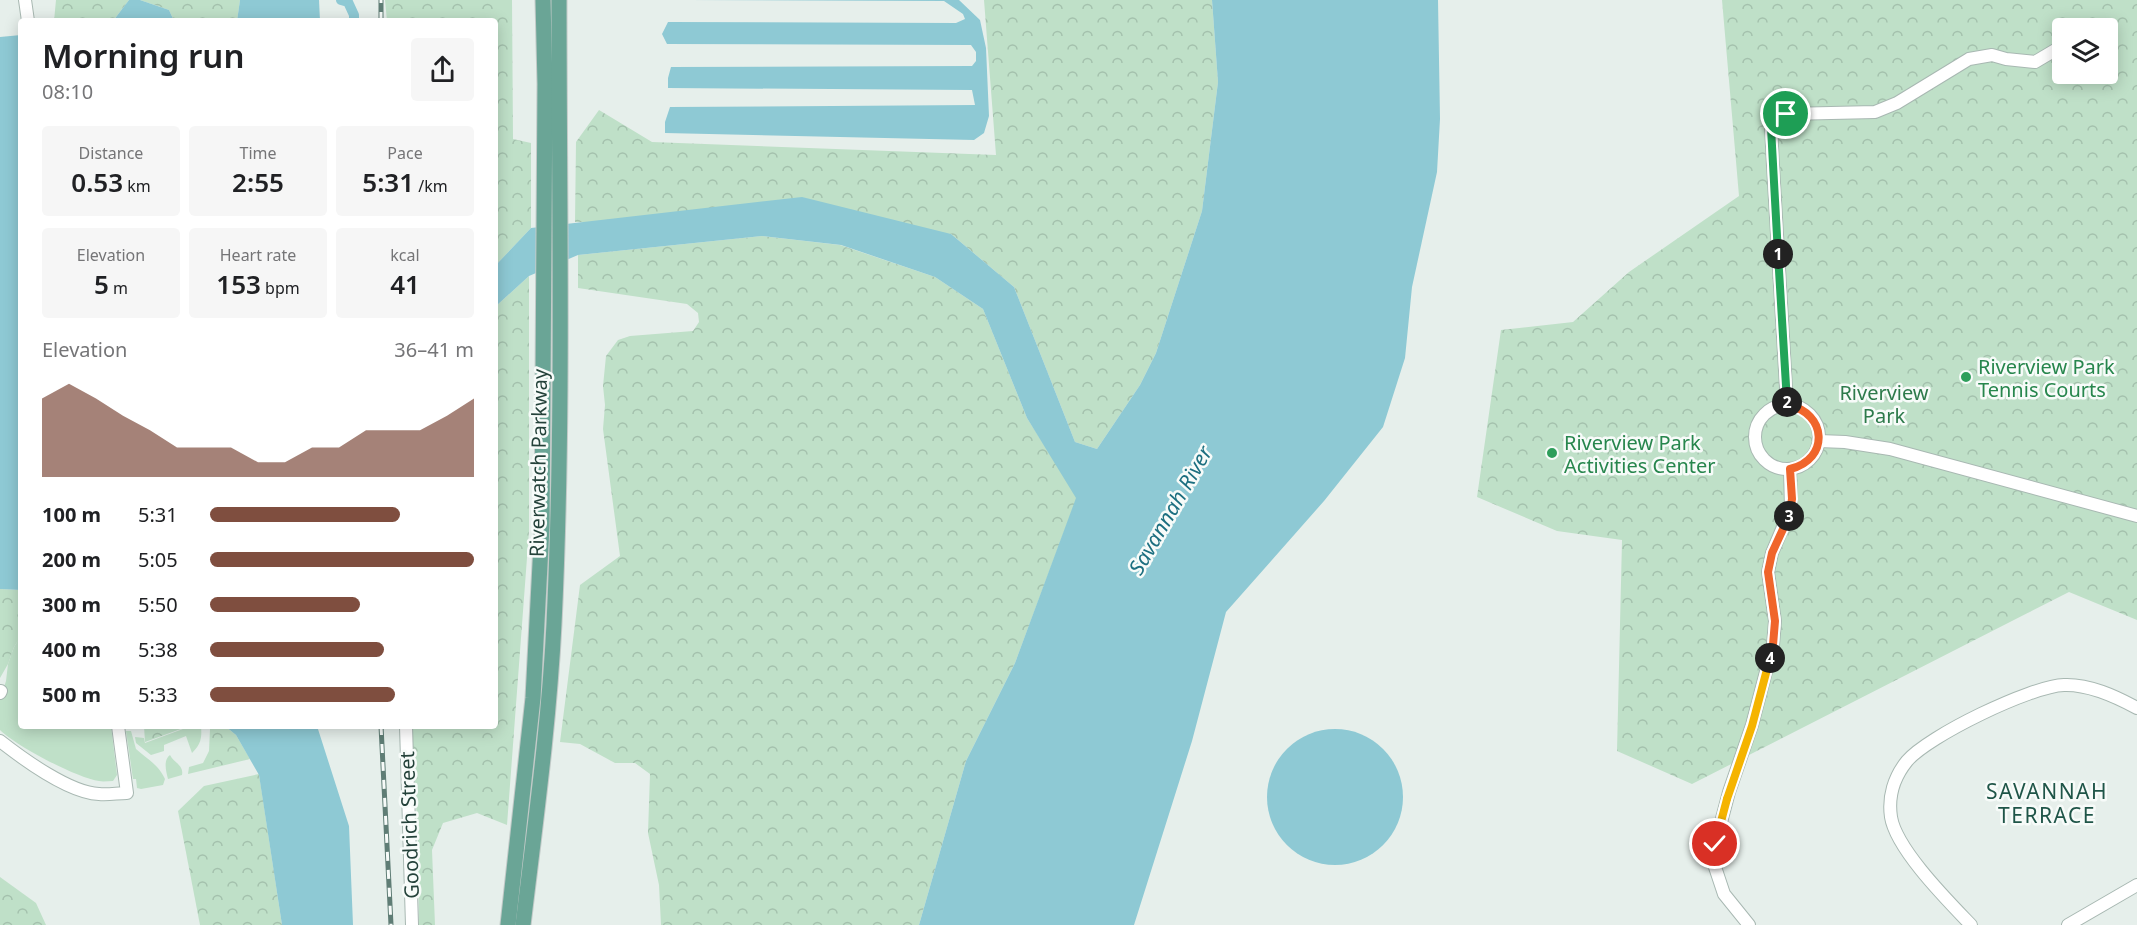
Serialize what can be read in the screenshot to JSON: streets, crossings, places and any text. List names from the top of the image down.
{
  "streets": {
    "main road": ["Riverwatch Parkway"],
    "street": ["Goodrich Street"]
  },
  "districts": ["SAVANNAH TERRACE"],
  "water": ["Savannah River"],
  "parks": ["Riverview Park"],
  "places": ["Riverview Park Tennis Courts", "Riverview Park Activities Center"],
  "page": {
    "heading": ["Morning run", "08:10"],
    "stats": [
      ["Distance", "0.53 km"],
      ["Time", "2:55"],
      ["Pace", "5:31 /km"],
      ["Elevation", "5 m"],
      ["Heart rate", "153 bpm"],
      ["kcal", "41"]
    ],
    "pins": [
      "1",
      "2",
      "3",
      "4"
    ],
    "chart": ["Elevation", "36–41 m"],
    "list": [
      {
        "name": "100 m",
        "note": "5:31"
      },
      {
        "name": "200 m",
        "note": "5:05"
      },
      {
        "name": "300 m",
        "note": "5:50"
      },
      {
        "name": "400 m",
        "note": "5:38"
      },
      {
        "name": "500 m",
        "note": "5:33"
      }
    ]
  }
}
